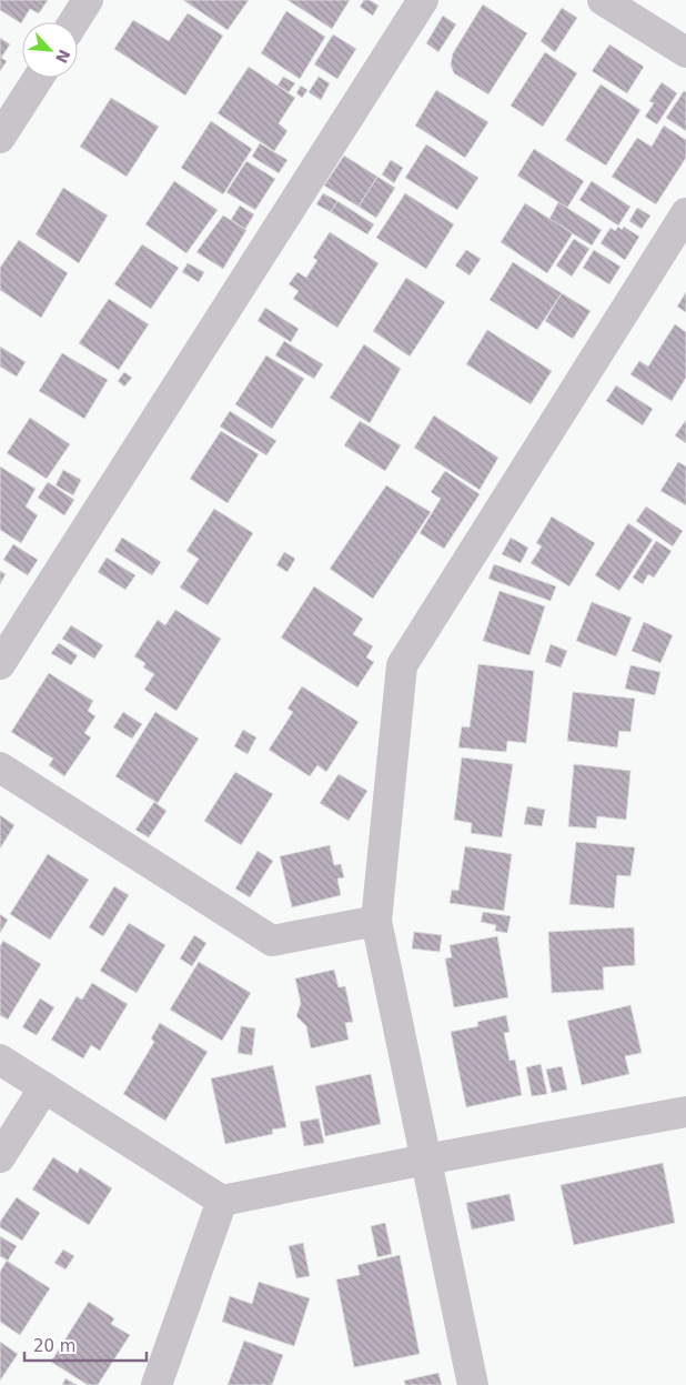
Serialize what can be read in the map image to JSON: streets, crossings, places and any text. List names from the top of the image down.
{
  "scale_bar": "20 m",
  "north": "bottom right"
}
